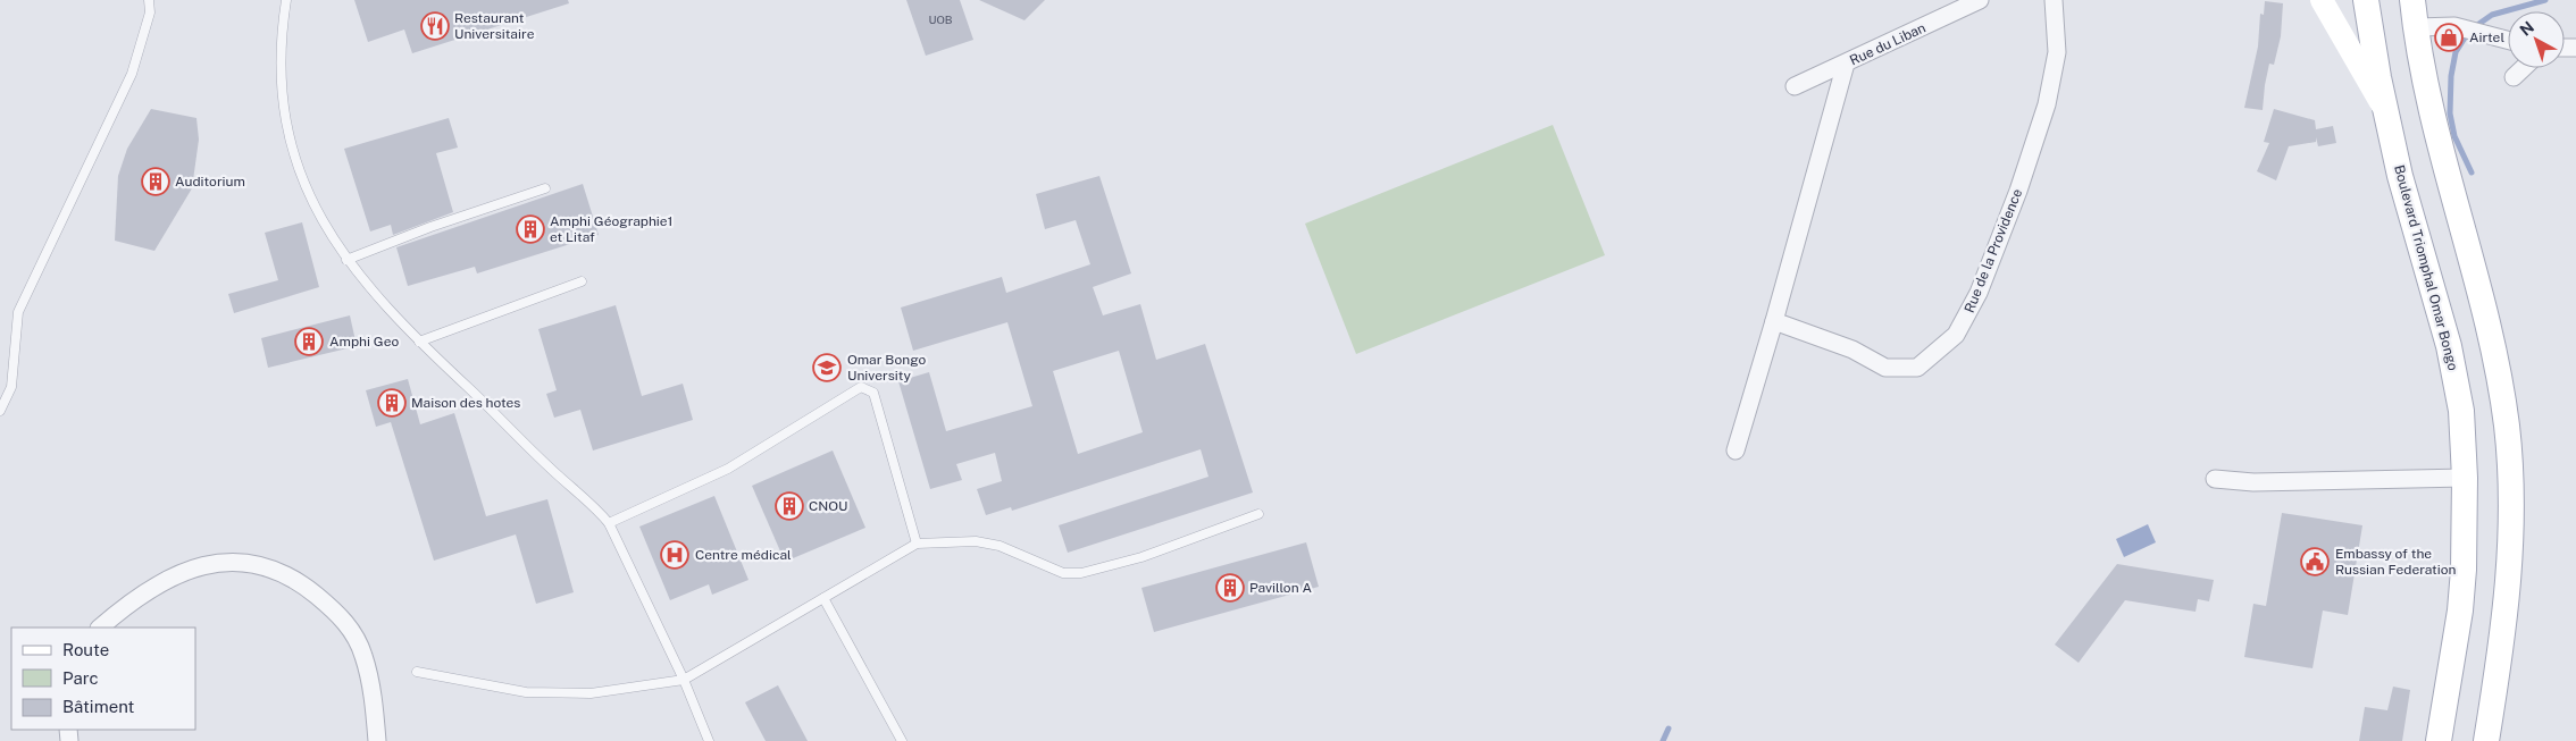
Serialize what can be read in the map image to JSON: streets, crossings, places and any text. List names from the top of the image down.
{
  "streets": {
    "main road": ["Boulevard Triomphal Omar Bongo"],
    "street": ["Rue du Liban", "Rue de la Providence"]
  },
  "places": {
    "restaurant": ["Restaurant Universitaire"],
    "shop": ["Airtel"],
    "building": [
      "Auditorium",
      "Amphi Géographie1 et Litaf",
      "Amphi Geo",
      "Maison des hotes",
      "CNOU",
      "Pavillon A"
    ],
    "school or university": ["Omar Bongo University"],
    "hospital": ["Centre médical"],
    "public building": ["Embassy of the Russian Federation"]
  },
  "house_numbers": ["UOB"],
  "legend": ["Route", "Parc", "Bâtiment"],
  "north": "top left"
}
